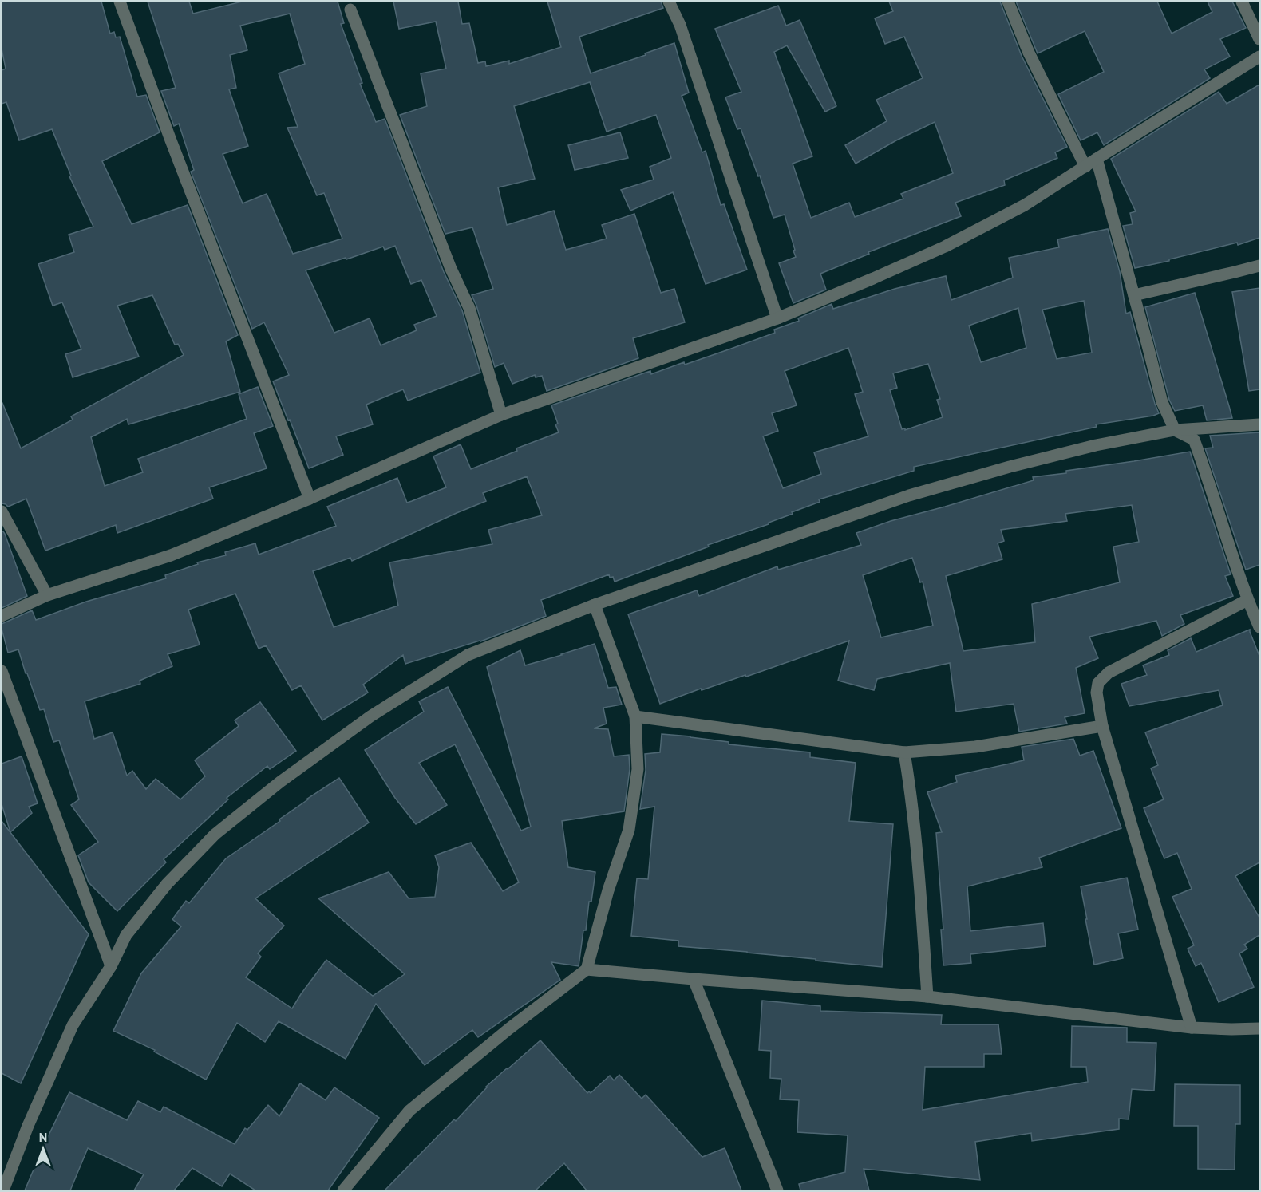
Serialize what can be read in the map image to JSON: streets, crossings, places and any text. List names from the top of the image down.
{
  "north": "top"
}
